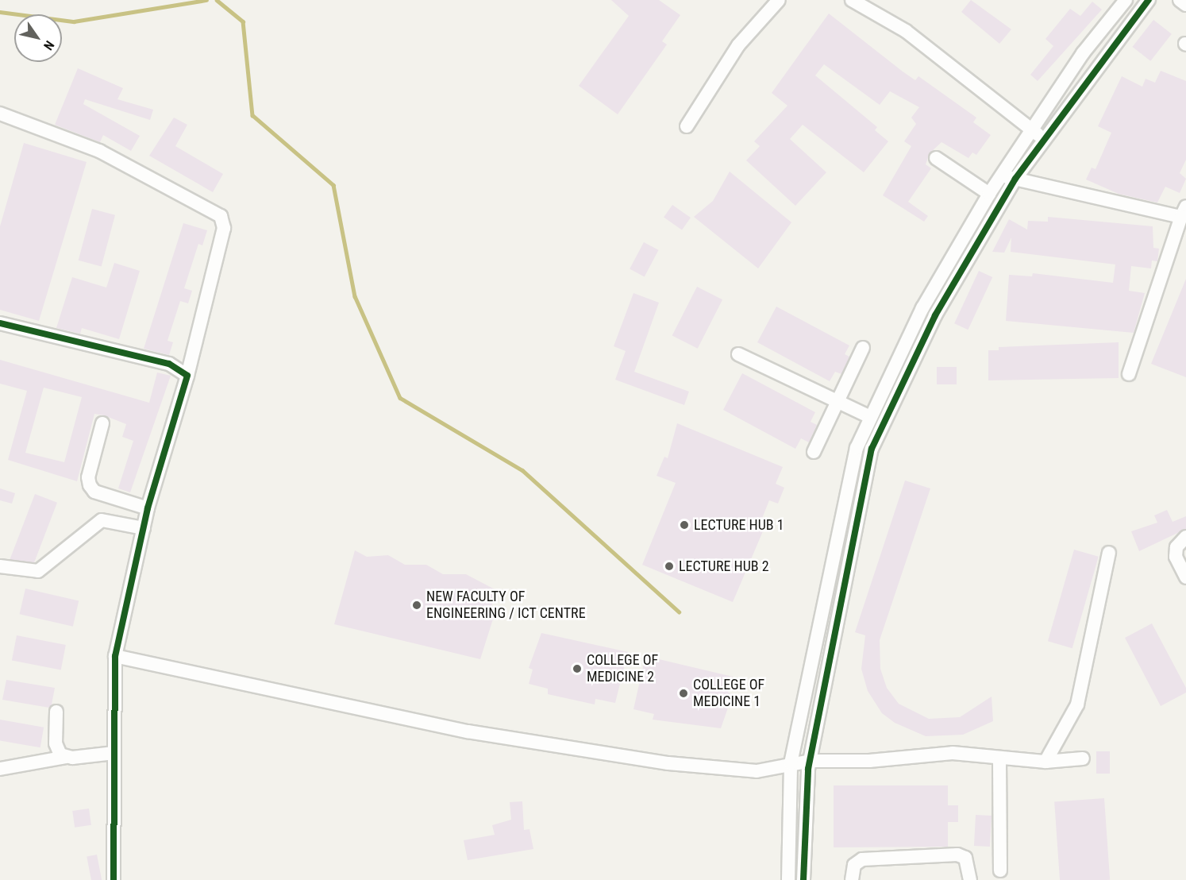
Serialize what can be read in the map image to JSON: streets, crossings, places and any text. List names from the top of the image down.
{
  "places": [
    "LECTURE HUB 1",
    "LECTURE HUB 2",
    "NEW FACULTY OF ENGINEERING / ICT CENTRE",
    "COLLEGE OF MEDICINE 2",
    "COLLEGE OF MEDICINE 1"
  ],
  "north": "bottom right"
}
